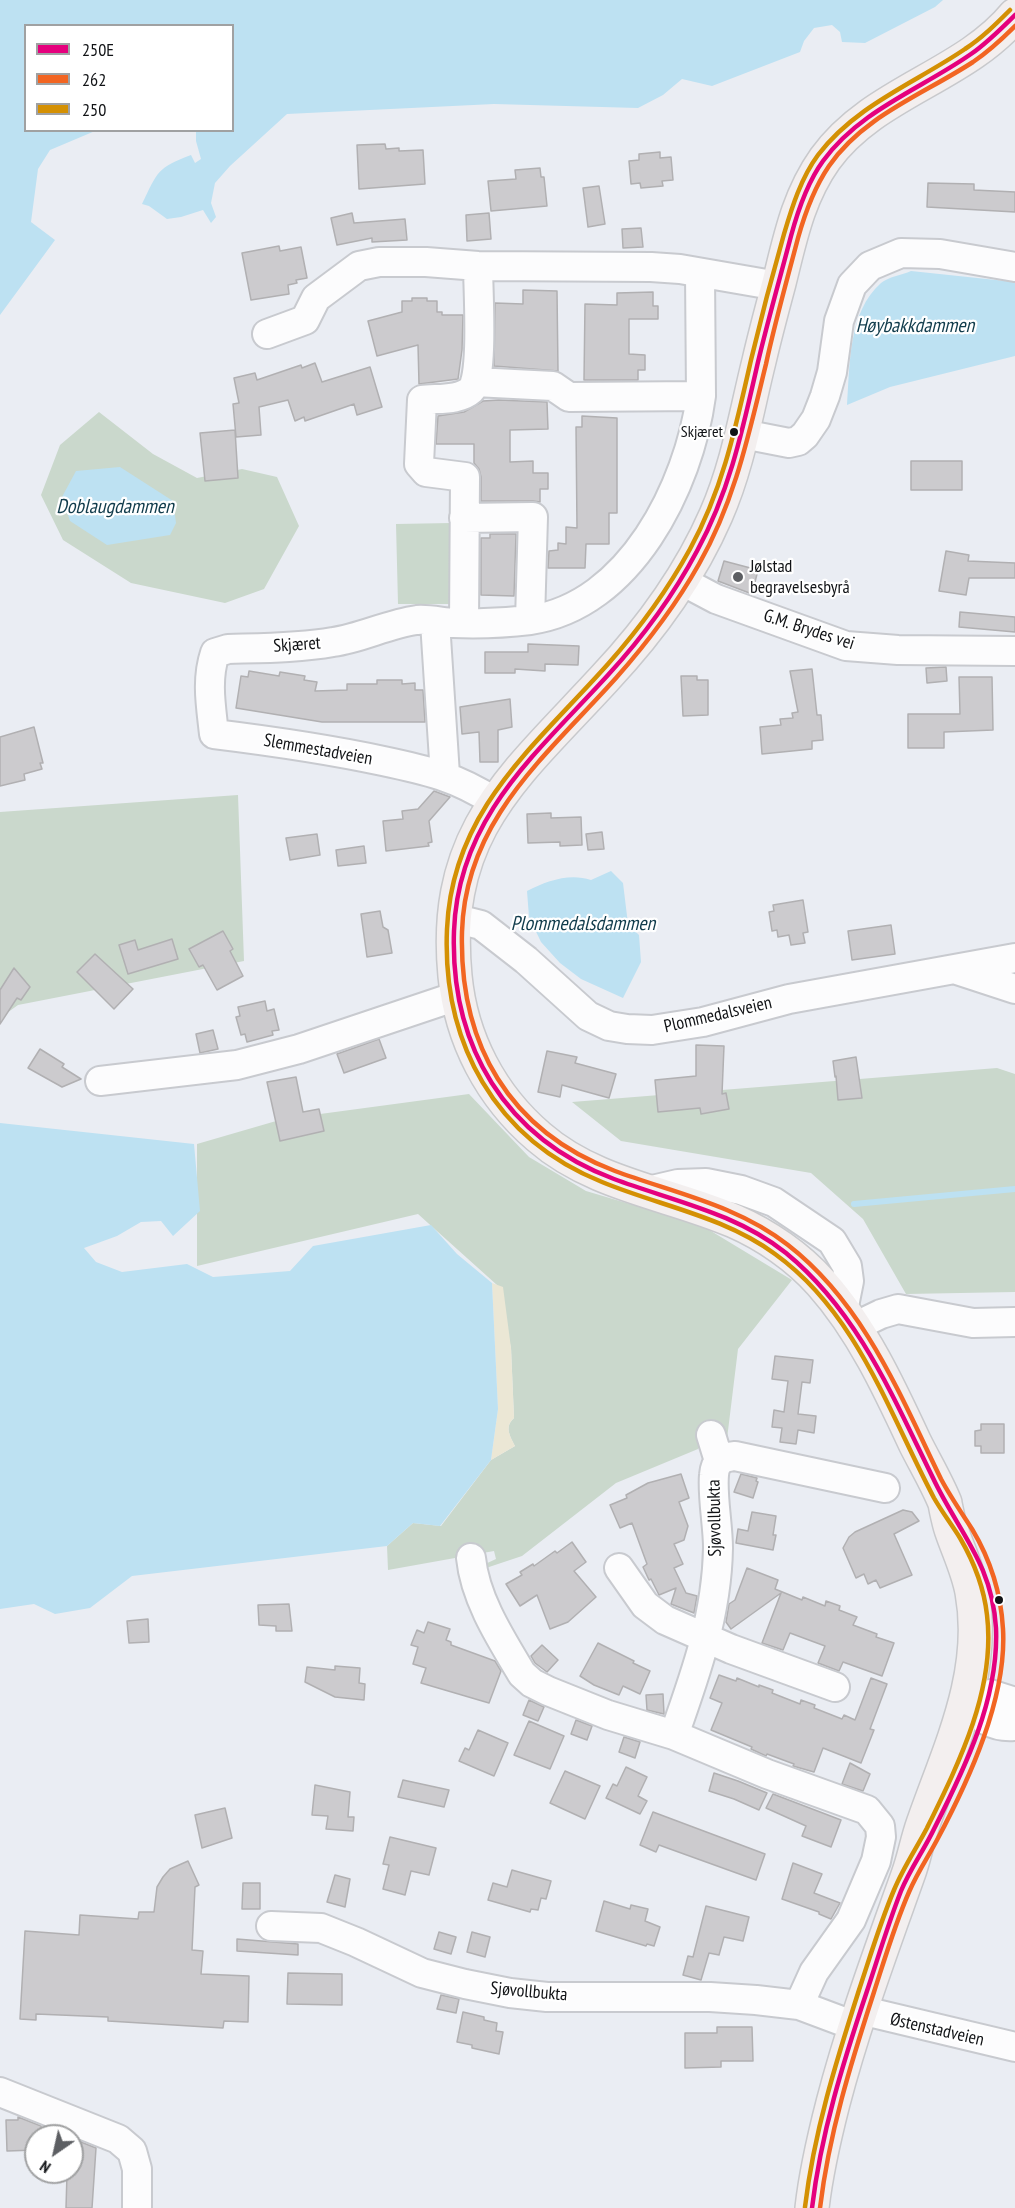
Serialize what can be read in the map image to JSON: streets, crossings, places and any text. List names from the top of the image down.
{
  "streets": {
    "street": [
      "G.M. Brydes vei",
      "Skjæret",
      "Slemmestadveien",
      "Plommedalsveien",
      "Sjøvollbukta",
      "Østenstadveien"
    ]
  },
  "crossings": [
    ["Skjæret", "Slemmestadveien"],
    ["Sjøvollbukta", "Østenstadveien"]
  ],
  "water": ["Høybakkdammen", "Doblaugdammen", "Plommedalsdammen"],
  "places": ["Skjæret", "Jølstad begravelsesbyrå"],
  "lines": ["transit line 250", "transit line 250E", "transit line 262"],
  "legend": ["250E", "262", "250"],
  "north": "bottom left"
}
